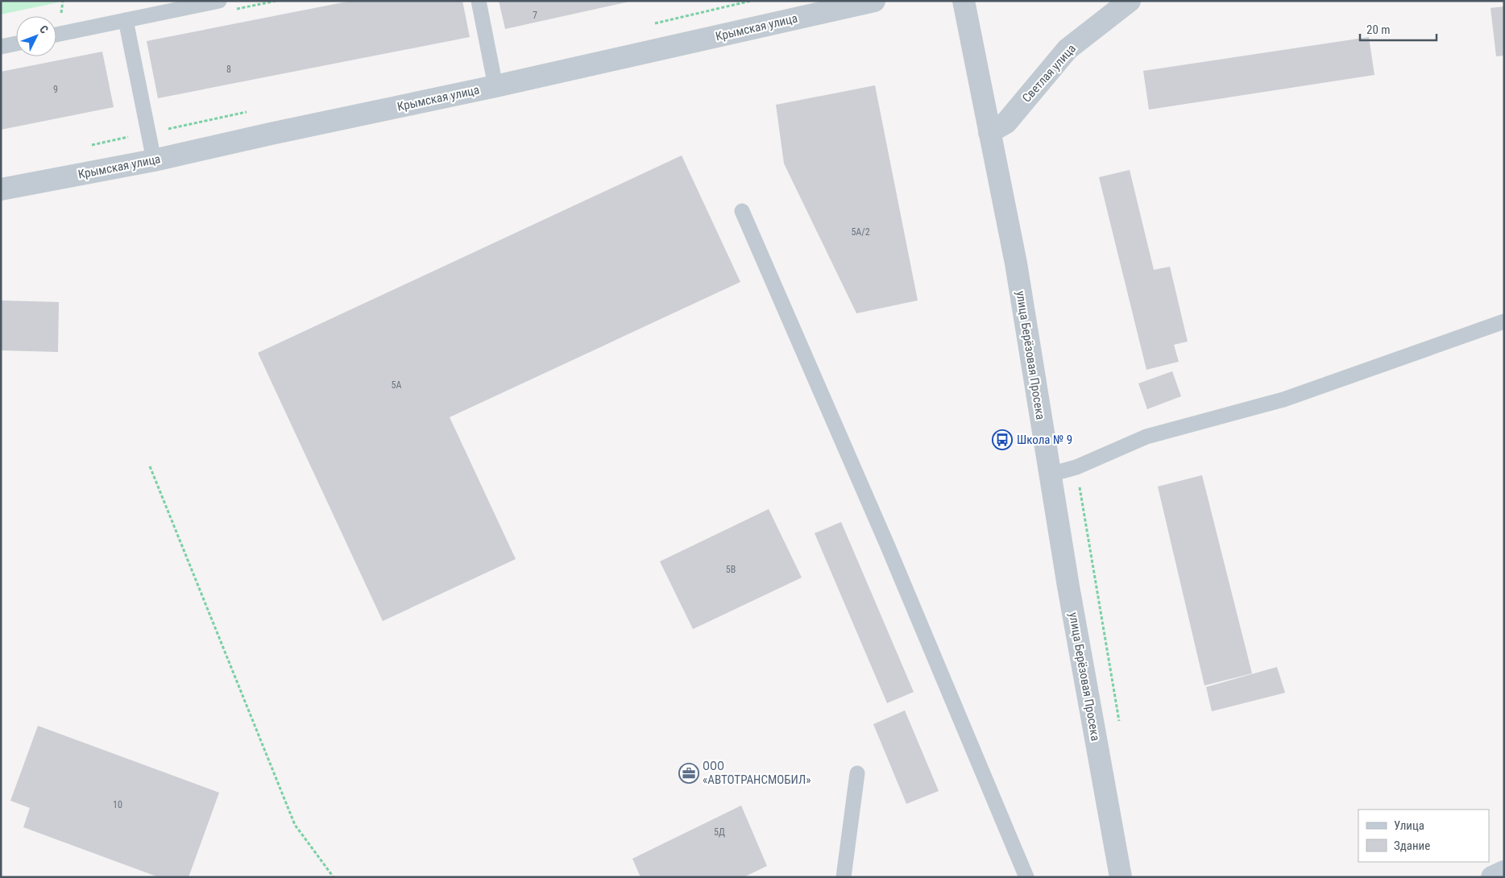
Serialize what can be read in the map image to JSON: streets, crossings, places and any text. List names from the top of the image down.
{
  "streets": {
    "street": ["Крымская улица", "Светлая улица", "улица Берёзовая Просека"]
  },
  "crossings": [
    ["Светлая улица", "улица Берёзовая Просека"]
  ],
  "places": {
    "bus stop": ["Школа № 9"],
    "office": ["ООО «АВТОТРАНСМОБИЛ»"]
  },
  "house_numbers": [
    "7",
    "8",
    "9",
    "5А/2",
    "5А",
    "5В",
    "10",
    "5Д"
  ],
  "legend": ["Улица", "Здание"],
  "scale_bar": "20 m",
  "north": "top right"
}
